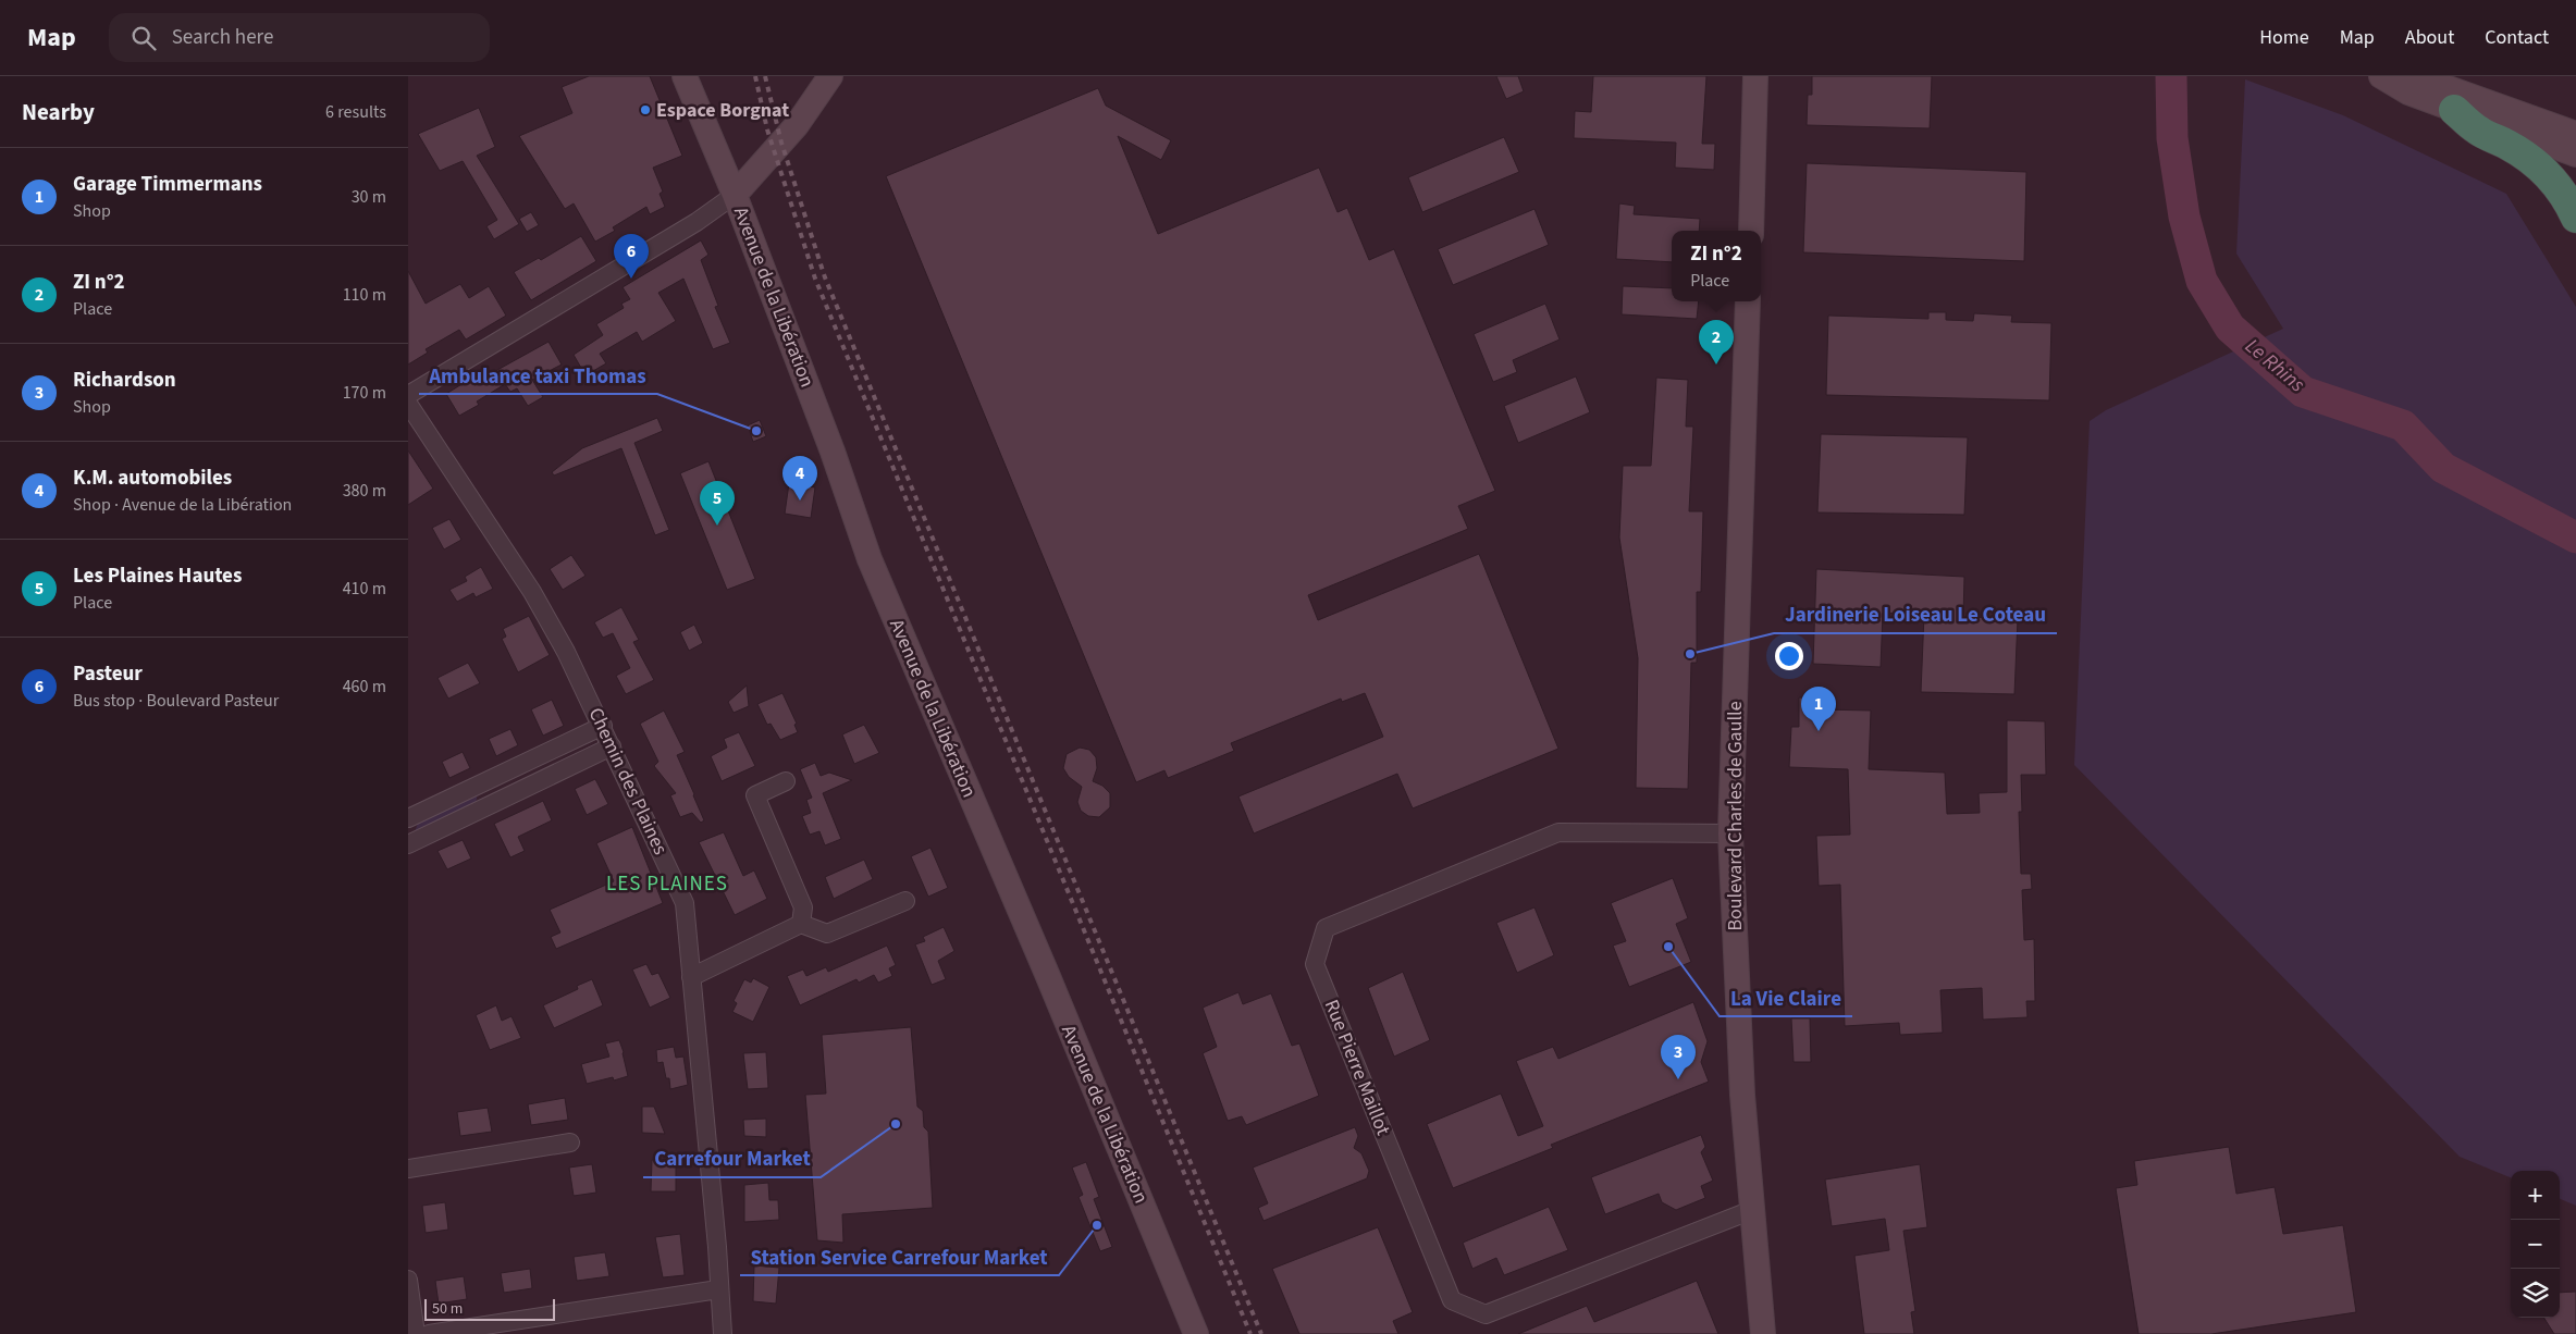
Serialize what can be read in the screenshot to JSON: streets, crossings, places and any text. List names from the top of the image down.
{
  "streets": {
    "street": [
      "Avenue de la Libération",
      "Chemin des Plaines",
      "Boulevard Charles de Gaulle",
      "Rue Pierre Maillot"
    ]
  },
  "crossings": [
    ["Boulevard Charles de Gaulle", "Rue Pierre Maillot"]
  ],
  "districts": ["LES PLAINES"],
  "water": ["Le Rhins"],
  "places": [
    "Espace Borgnat",
    "Ambulance taxi Thomas",
    "Jardinerie Loiseau Le Coteau",
    "La Vie Claire",
    "Carrefour Market",
    "Station Service Carrefour Market"
  ],
  "scale_bar": "50 m",
  "page": {
    "header": "Map",
    "search": "Search here",
    "nav": [
      "Home",
      "Map",
      "About",
      "Contact"
    ],
    "heading": ["Nearby", "6 results"],
    "list": [
      {
        "mark": "1",
        "name": "Garage Timmermans",
        "note": "Shop",
        "value": "30 m"
      },
      {
        "mark": "2",
        "name": "ZI n°2",
        "note": "Place",
        "value": "110 m"
      },
      {
        "mark": "3",
        "name": "Richardson",
        "note": "Shop",
        "value": "170 m"
      },
      {
        "mark": "4",
        "name": "K.M. automobiles",
        "note": "Shop · Avenue de la Libération",
        "value": "380 m"
      },
      {
        "mark": "5",
        "name": "Les Plaines Hautes",
        "note": "Place",
        "value": "410 m"
      },
      {
        "mark": "6",
        "name": "Pasteur",
        "note": "Bus stop · Boulevard Pasteur",
        "value": "460 m"
      }
    ],
    "popup": ["ZI n°2", "Place"],
    "pins": [
      "6",
      "2",
      "4",
      "5",
      "1",
      "3"
    ],
    "map_buttons": ["+", "−"],
    "scale": "50 m"
  }
}
